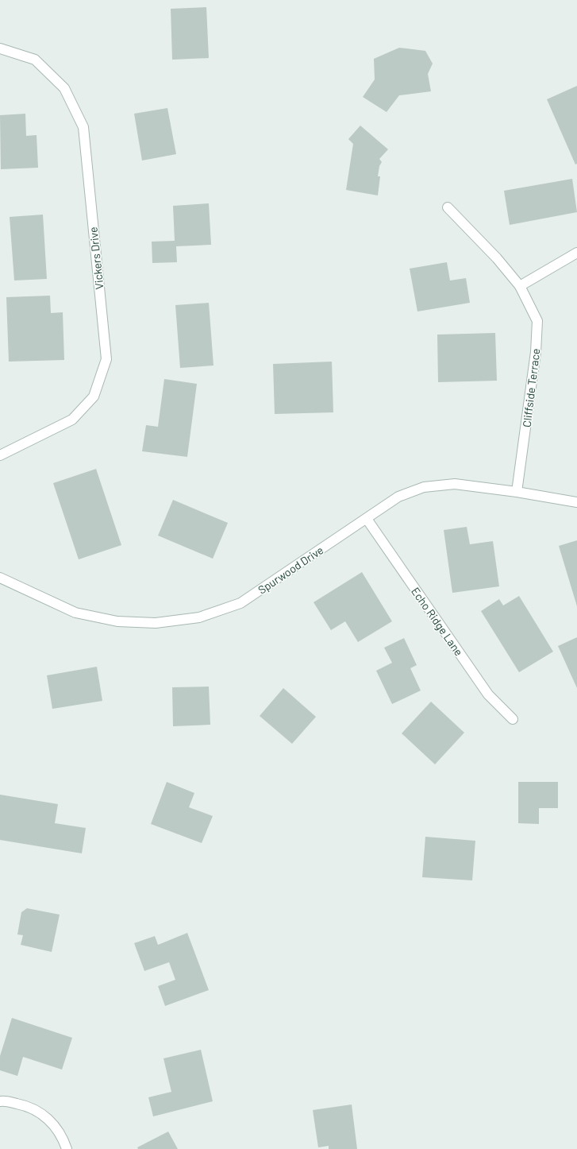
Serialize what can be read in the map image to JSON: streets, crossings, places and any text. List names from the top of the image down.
{
  "streets": {
    "street": [
      "Vickers Drive",
      "Cliffside Terrace",
      "Spurwood Drive",
      "Echo Ridge Lane"
    ]
  },
  "crossings": [
    ["Cliffside Terrace", "Spurwood Drive"],
    ["Spurwood Drive", "Echo Ridge Lane"]
  ]
}
